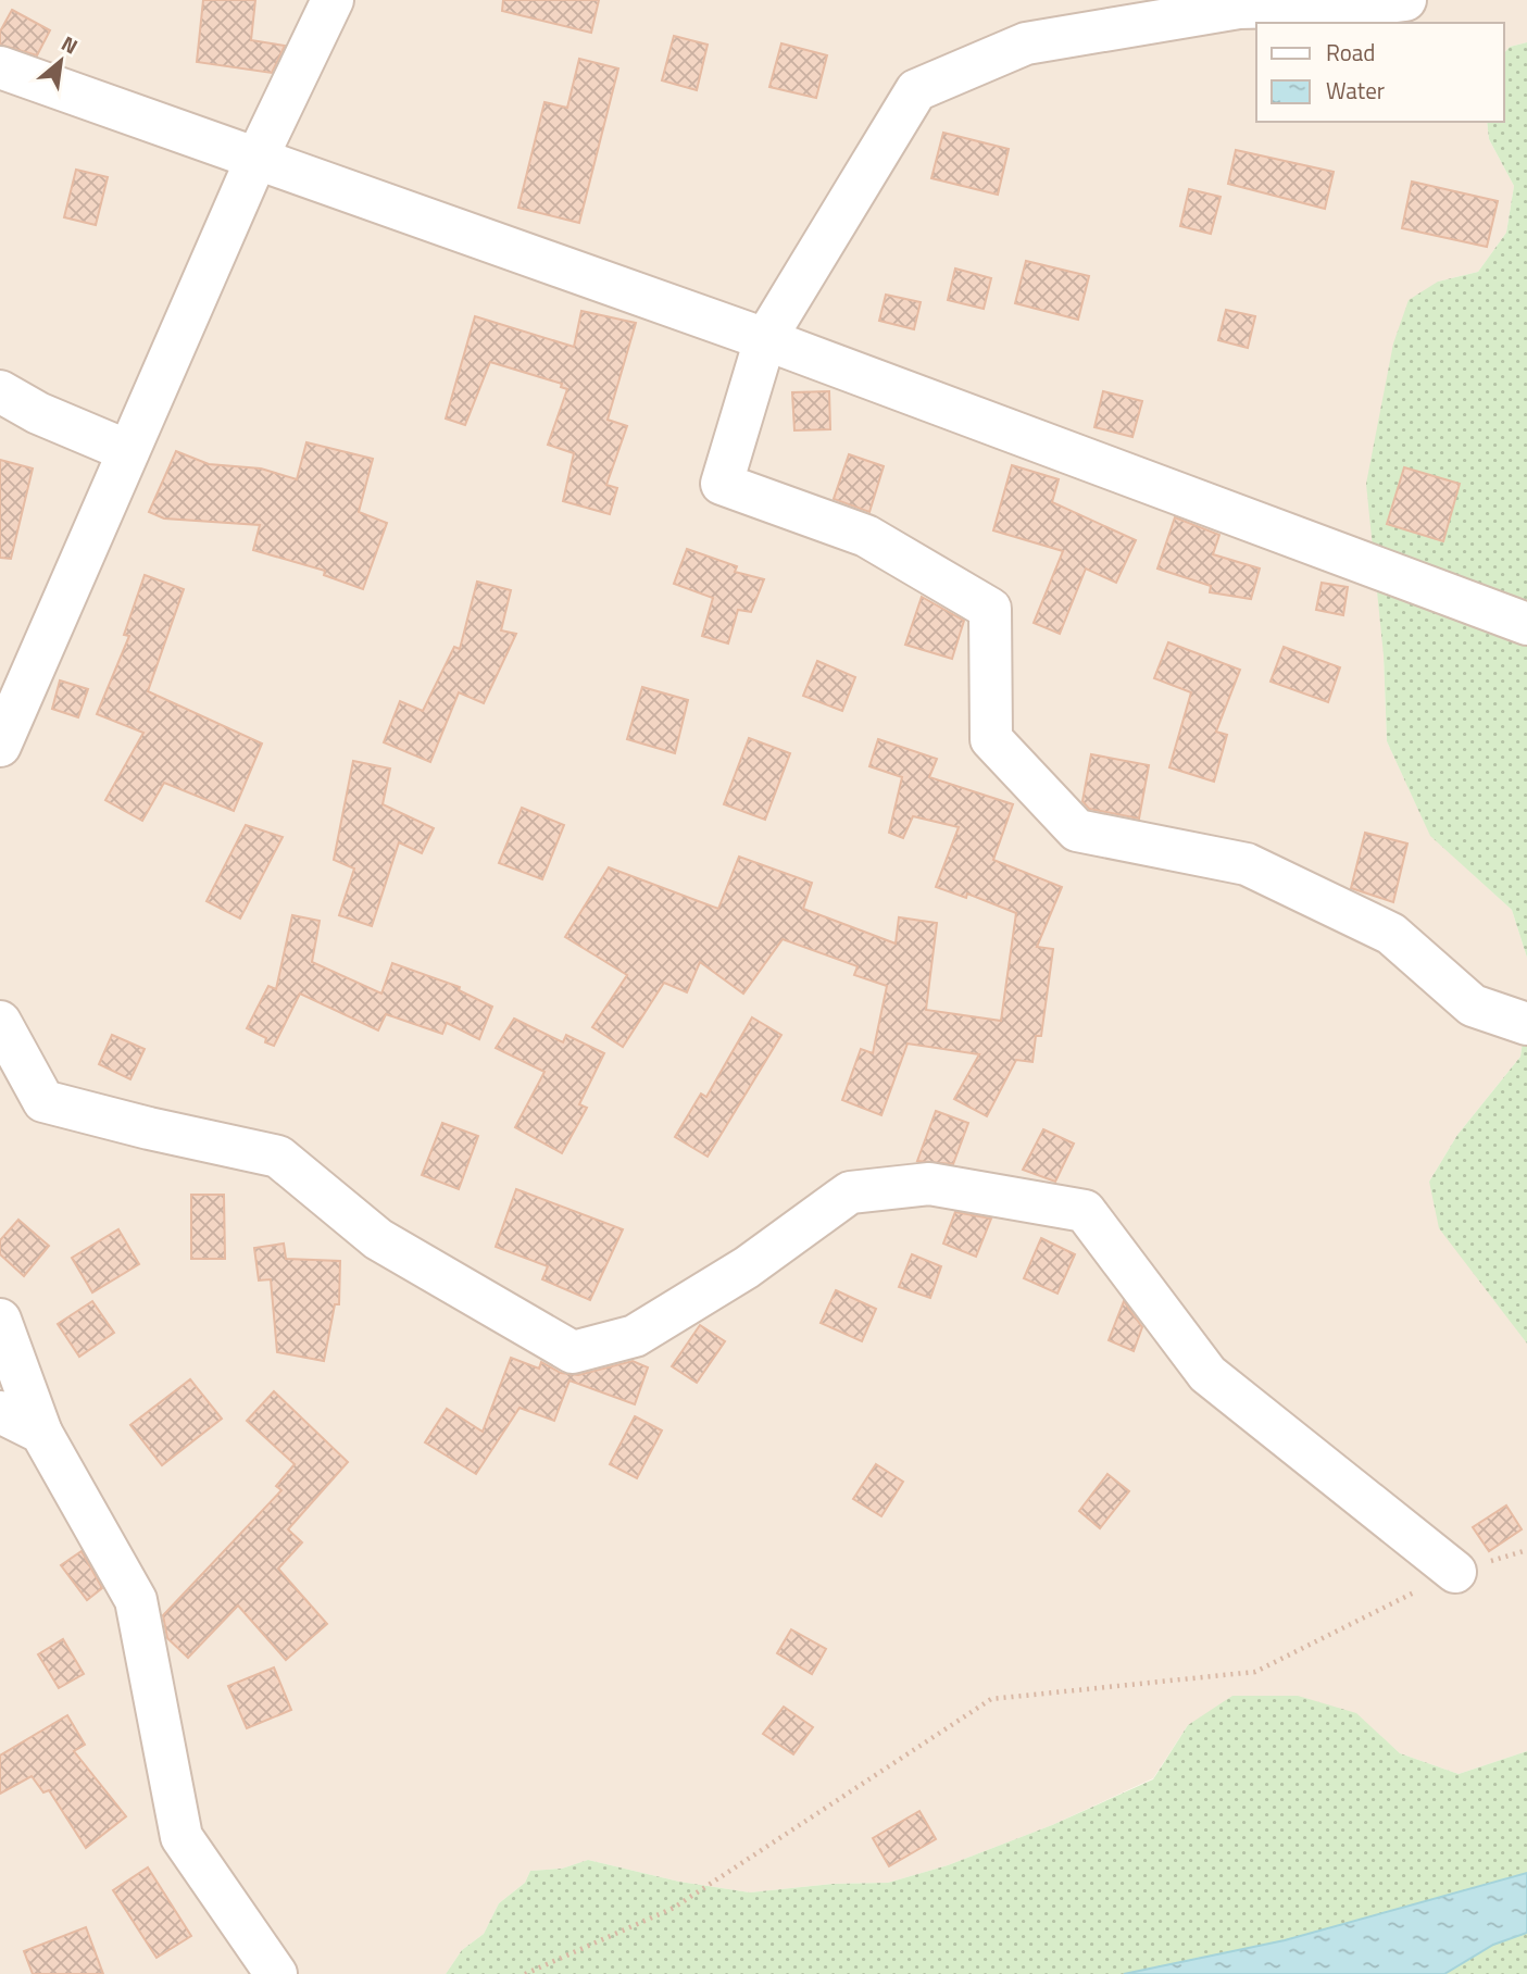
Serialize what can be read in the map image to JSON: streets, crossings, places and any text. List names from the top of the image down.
{
  "legend": ["Road", "Water"],
  "north": "top right"
}
